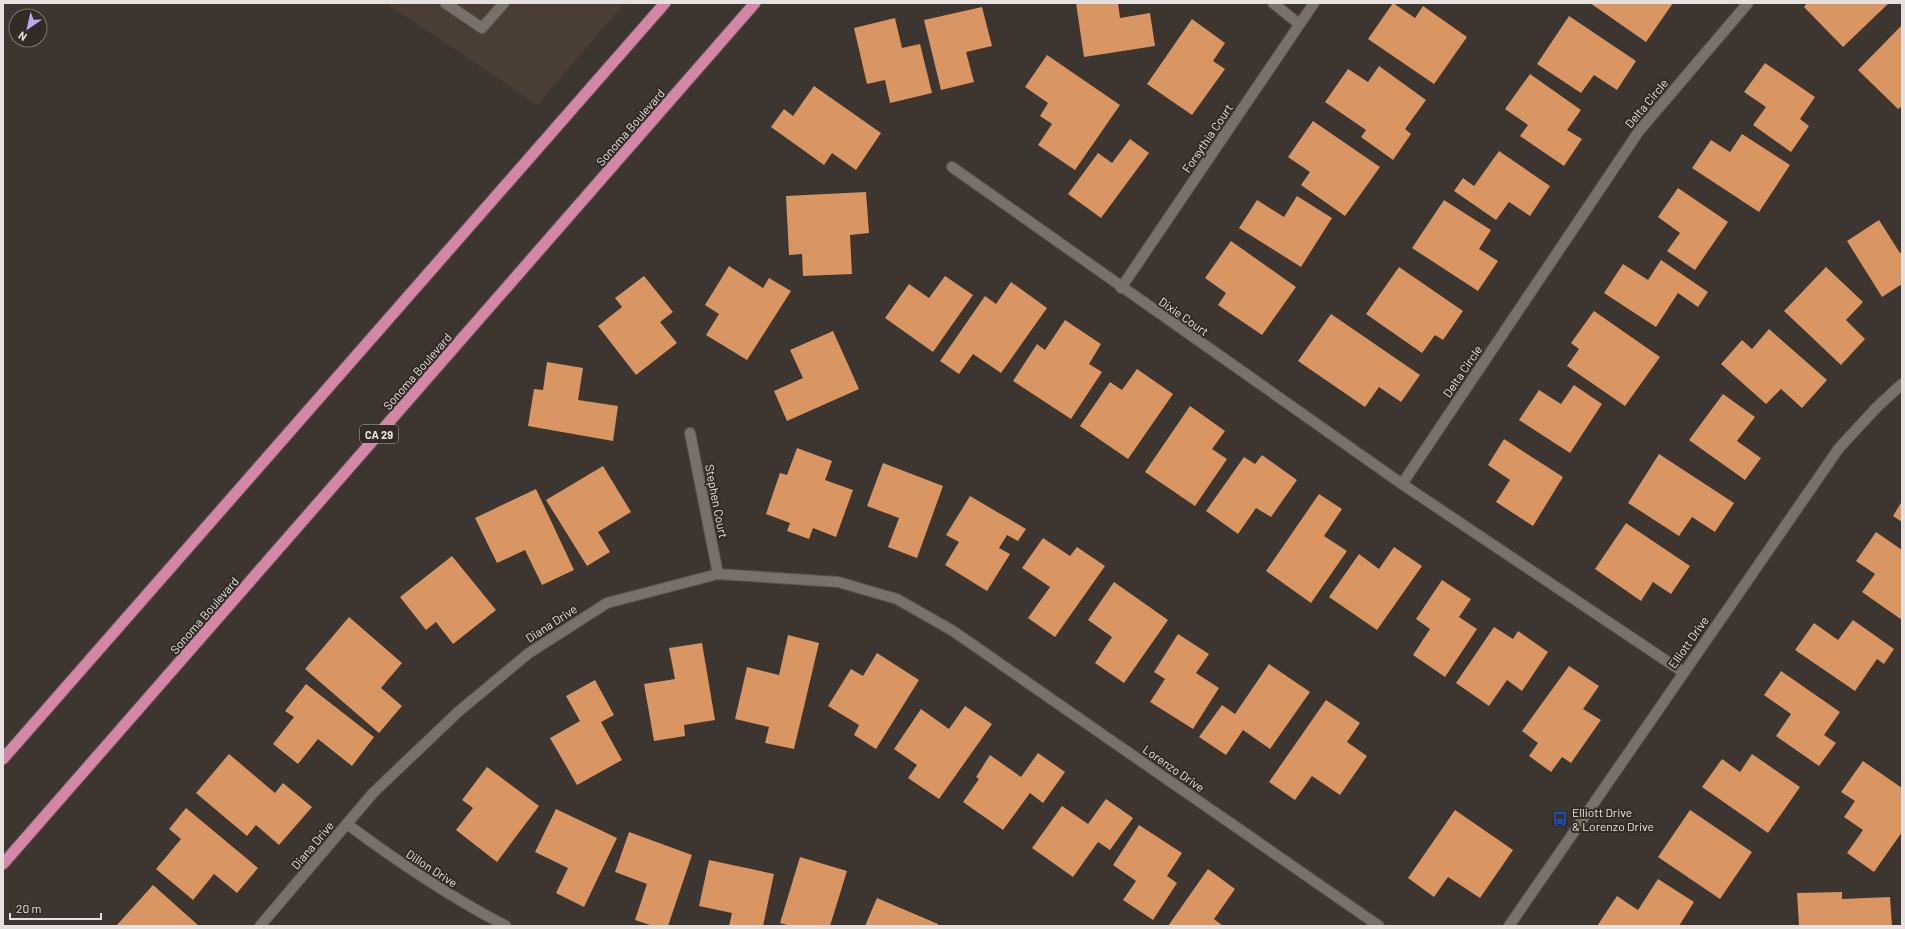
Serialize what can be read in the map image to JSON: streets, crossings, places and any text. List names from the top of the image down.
{
  "streets": {
    "highway": ["Sonoma Boulevard", "CA 29"],
    "street": [
      "Delta Circle",
      "Forsythia Court",
      "Dixie Court",
      "Stephen Court",
      "Diana Drive",
      "Elliott Drive",
      "Lorenzo Drive",
      "Dillon Drive"
    ]
  },
  "crossings": [
    ["Delta Circle", "Dixie Court"],
    ["Forsythia Court", "Dixie Court"],
    ["Stephen Court", "Diana Drive"],
    ["Diana Drive", "Lorenzo Drive"],
    ["Diana Drive", "Dillon Drive"]
  ],
  "places": {
    "bus stop": ["Elliott Drive & Lorenzo Drive"]
  },
  "scale_bar": "20 m",
  "north": "bottom left"
}
